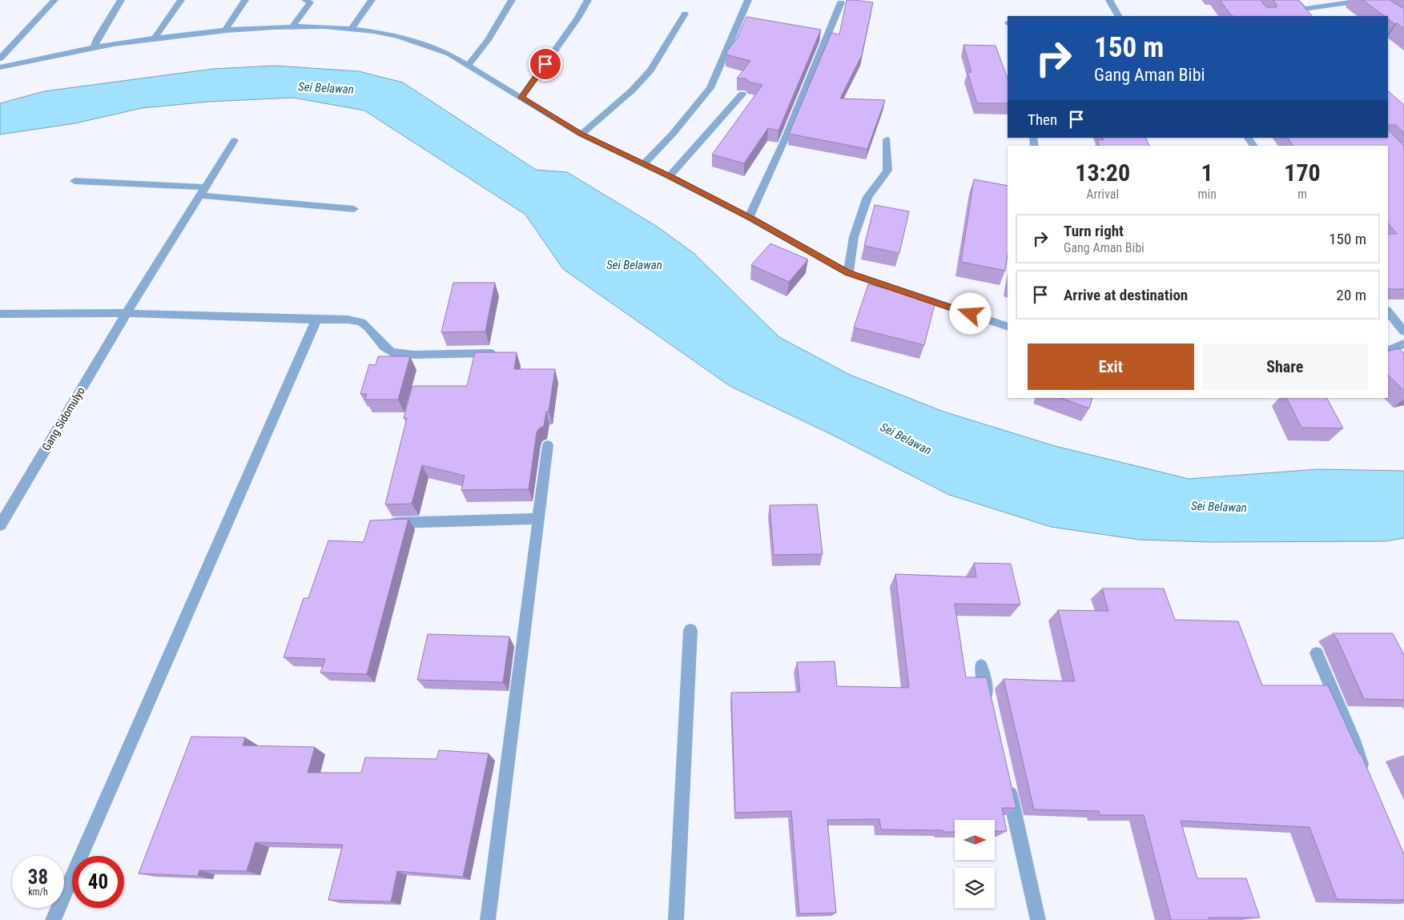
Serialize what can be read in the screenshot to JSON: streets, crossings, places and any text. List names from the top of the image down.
{
  "streets": {
    "street": ["Gang Sidomulyo"]
  },
  "water": ["Sei Belawan"],
  "north": "right",
  "page": {
    "turn": ["150 m", "Gang Aman Bibi"],
    "then": "Then",
    "eta": [
      "13:20",
      "Arrival",
      "1",
      "min",
      "170",
      "m"
    ],
    "list": [
      {
        "name": "Turn right",
        "note": "Gang Aman Bibi",
        "value": "150 m"
      },
      {
        "name": "Arrive at destination",
        "value": "20 m"
      }
    ],
    "buttons": ["Exit", "Share"],
    "speed": "38 km/h",
    "limit": "40"
  }
}
